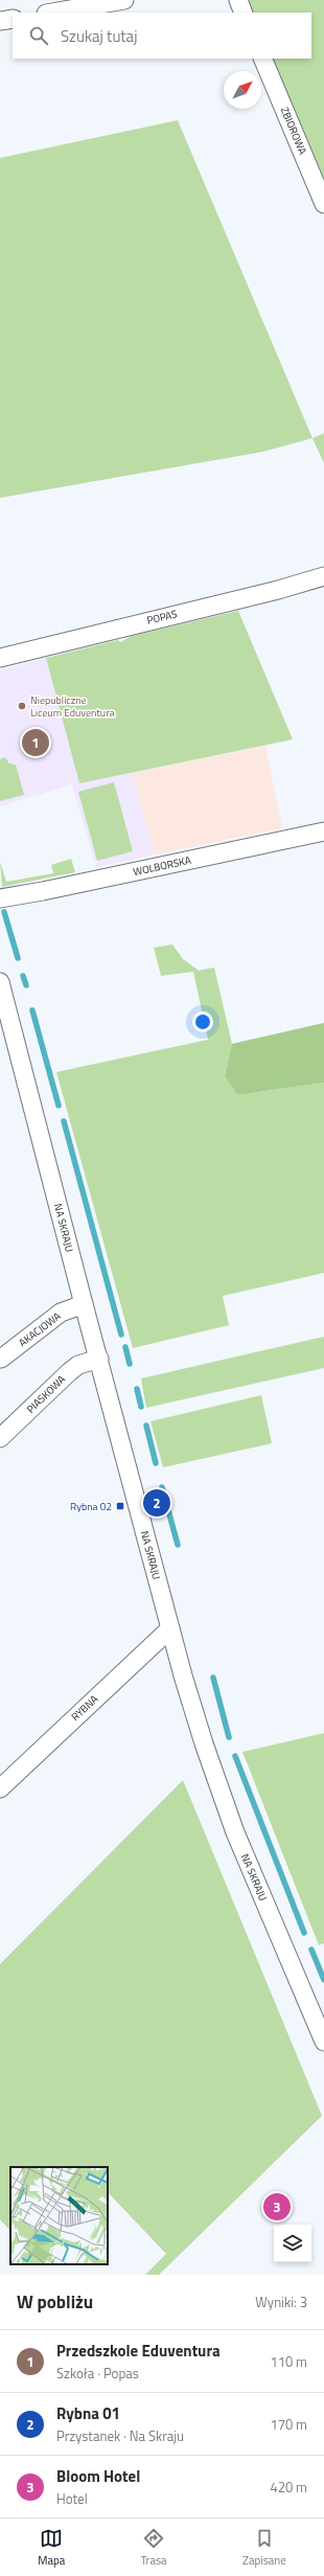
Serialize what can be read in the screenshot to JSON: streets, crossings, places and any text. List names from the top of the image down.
{
  "streets": {
    "street": [
      "ZBIOROWA",
      "POPAS",
      "WOLBORSKA",
      "NA SKRAJU",
      "AKACJOWA",
      "PIASKOWA",
      "RYBNA"
    ]
  },
  "crossings": [
    ["NA SKRAJU", "AKACJOWA"],
    ["NA SKRAJU", "PIASKOWA"],
    ["NA SKRAJU", "RYBNA"]
  ],
  "places": {
    "other": ["Niepubliczne Liceum Eduventura"],
    "transit": ["Rybna 02"]
  },
  "north": "top right",
  "page": {
    "search": "Szukaj tutaj",
    "pins": ["1", "2", "3"],
    "heading": ["W pobliżu", "Wyniki: 3"],
    "list": [
      {
        "mark": "1",
        "name": "Przedszkole Eduventura",
        "note": "Szkoła · Popas",
        "value": "110 m"
      },
      {
        "mark": "2",
        "name": "Rybna 01",
        "note": "Przystanek · Na Skraju",
        "value": "170 m"
      },
      {
        "mark": "3",
        "name": "Bloom Hotel",
        "note": "Hotel",
        "value": "420 m"
      }
    ],
    "nav": ["Mapa", "Trasa", "Zapisane"]
  }
}
